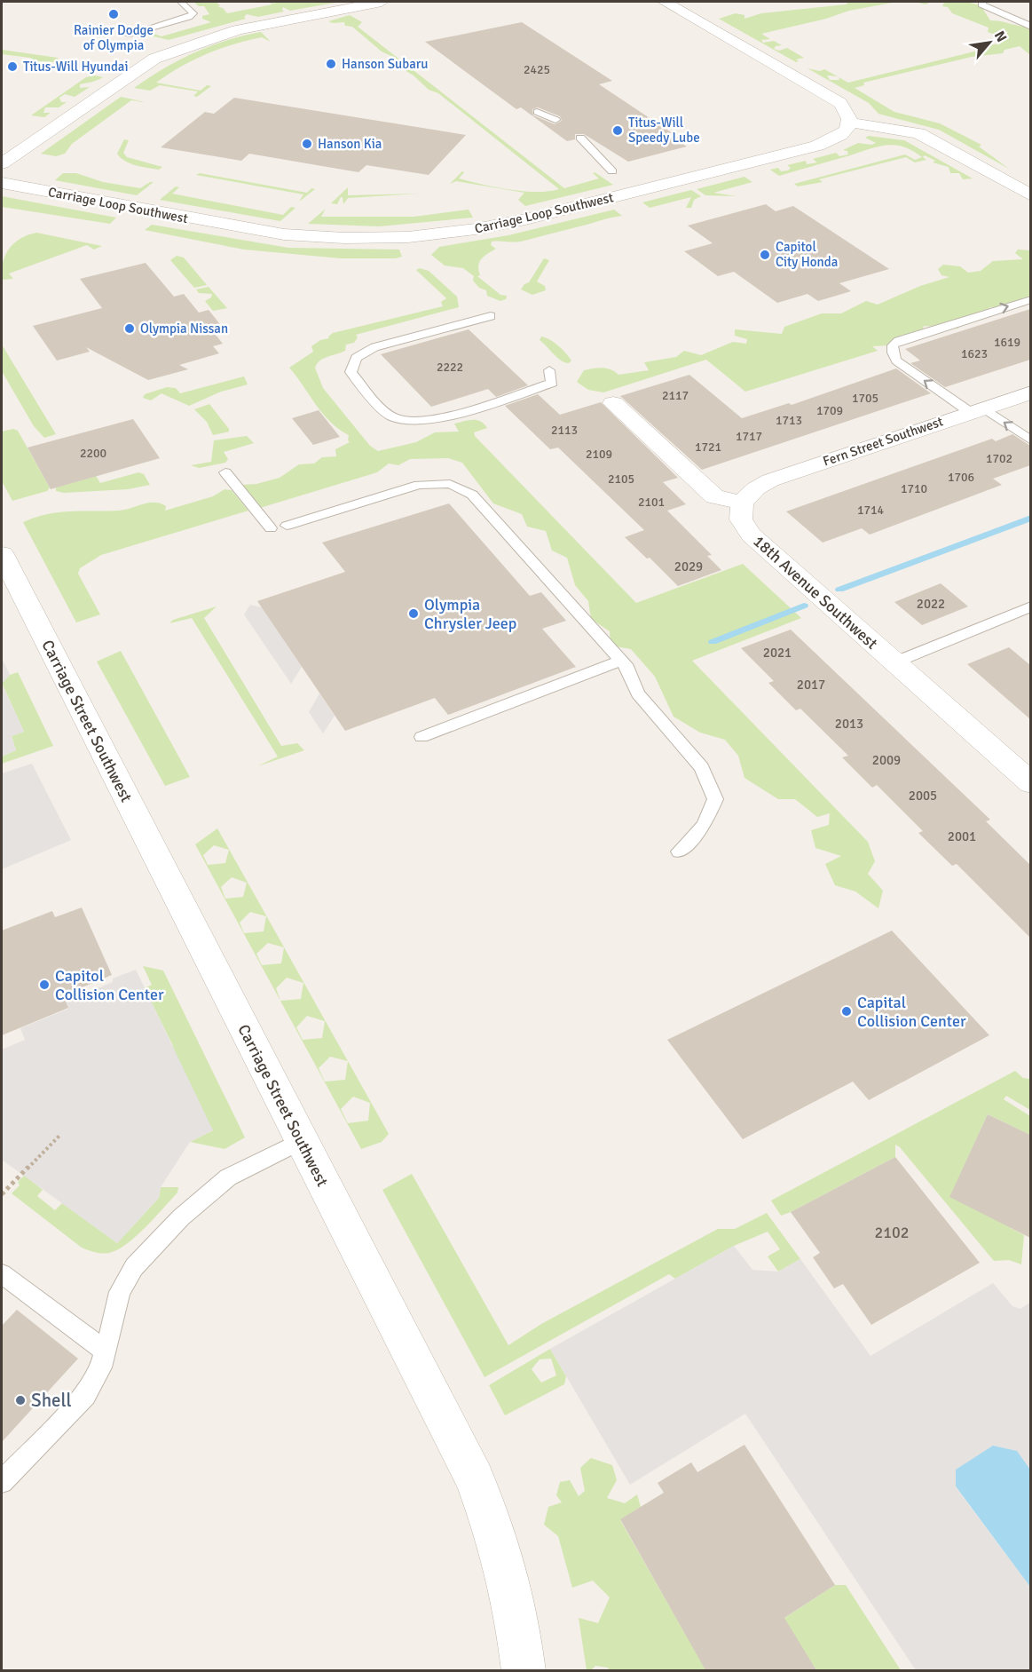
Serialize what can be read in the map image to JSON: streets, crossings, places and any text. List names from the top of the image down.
{
  "streets": {
    "street": [
      "Carriage Loop Southwest",
      "Fern Street Southwest",
      "18th Avenue Southwest",
      "Carriage Street Southwest"
    ]
  },
  "crossings": [
    ["Fern Street Southwest", "18th Avenue Southwest"]
  ],
  "places": [
    "Rainier Dodge of Olympia",
    "Hanson Subaru",
    "Titus-Will Hyundai",
    "Titus-Will Speedy Lube",
    "Hanson Kia",
    "Capitol City Honda",
    "Olympia Nissan",
    "Olympia Chrysler Jeep",
    "Capitol Collision Center",
    "Capital Collision Center",
    "Shell"
  ],
  "house_numbers": [
    "2425",
    "1619",
    "1623",
    "2222",
    "2117",
    "1705",
    "1709",
    "1713",
    "2113",
    "1717",
    "1721",
    "2200",
    "2109",
    "1702",
    "1706",
    "2105",
    "1710",
    "2101",
    "1714",
    "2029",
    "2022",
    "2021",
    "2017",
    "2013",
    "2009",
    "2005",
    "2001",
    "2102"
  ],
  "north": "top right"
}
